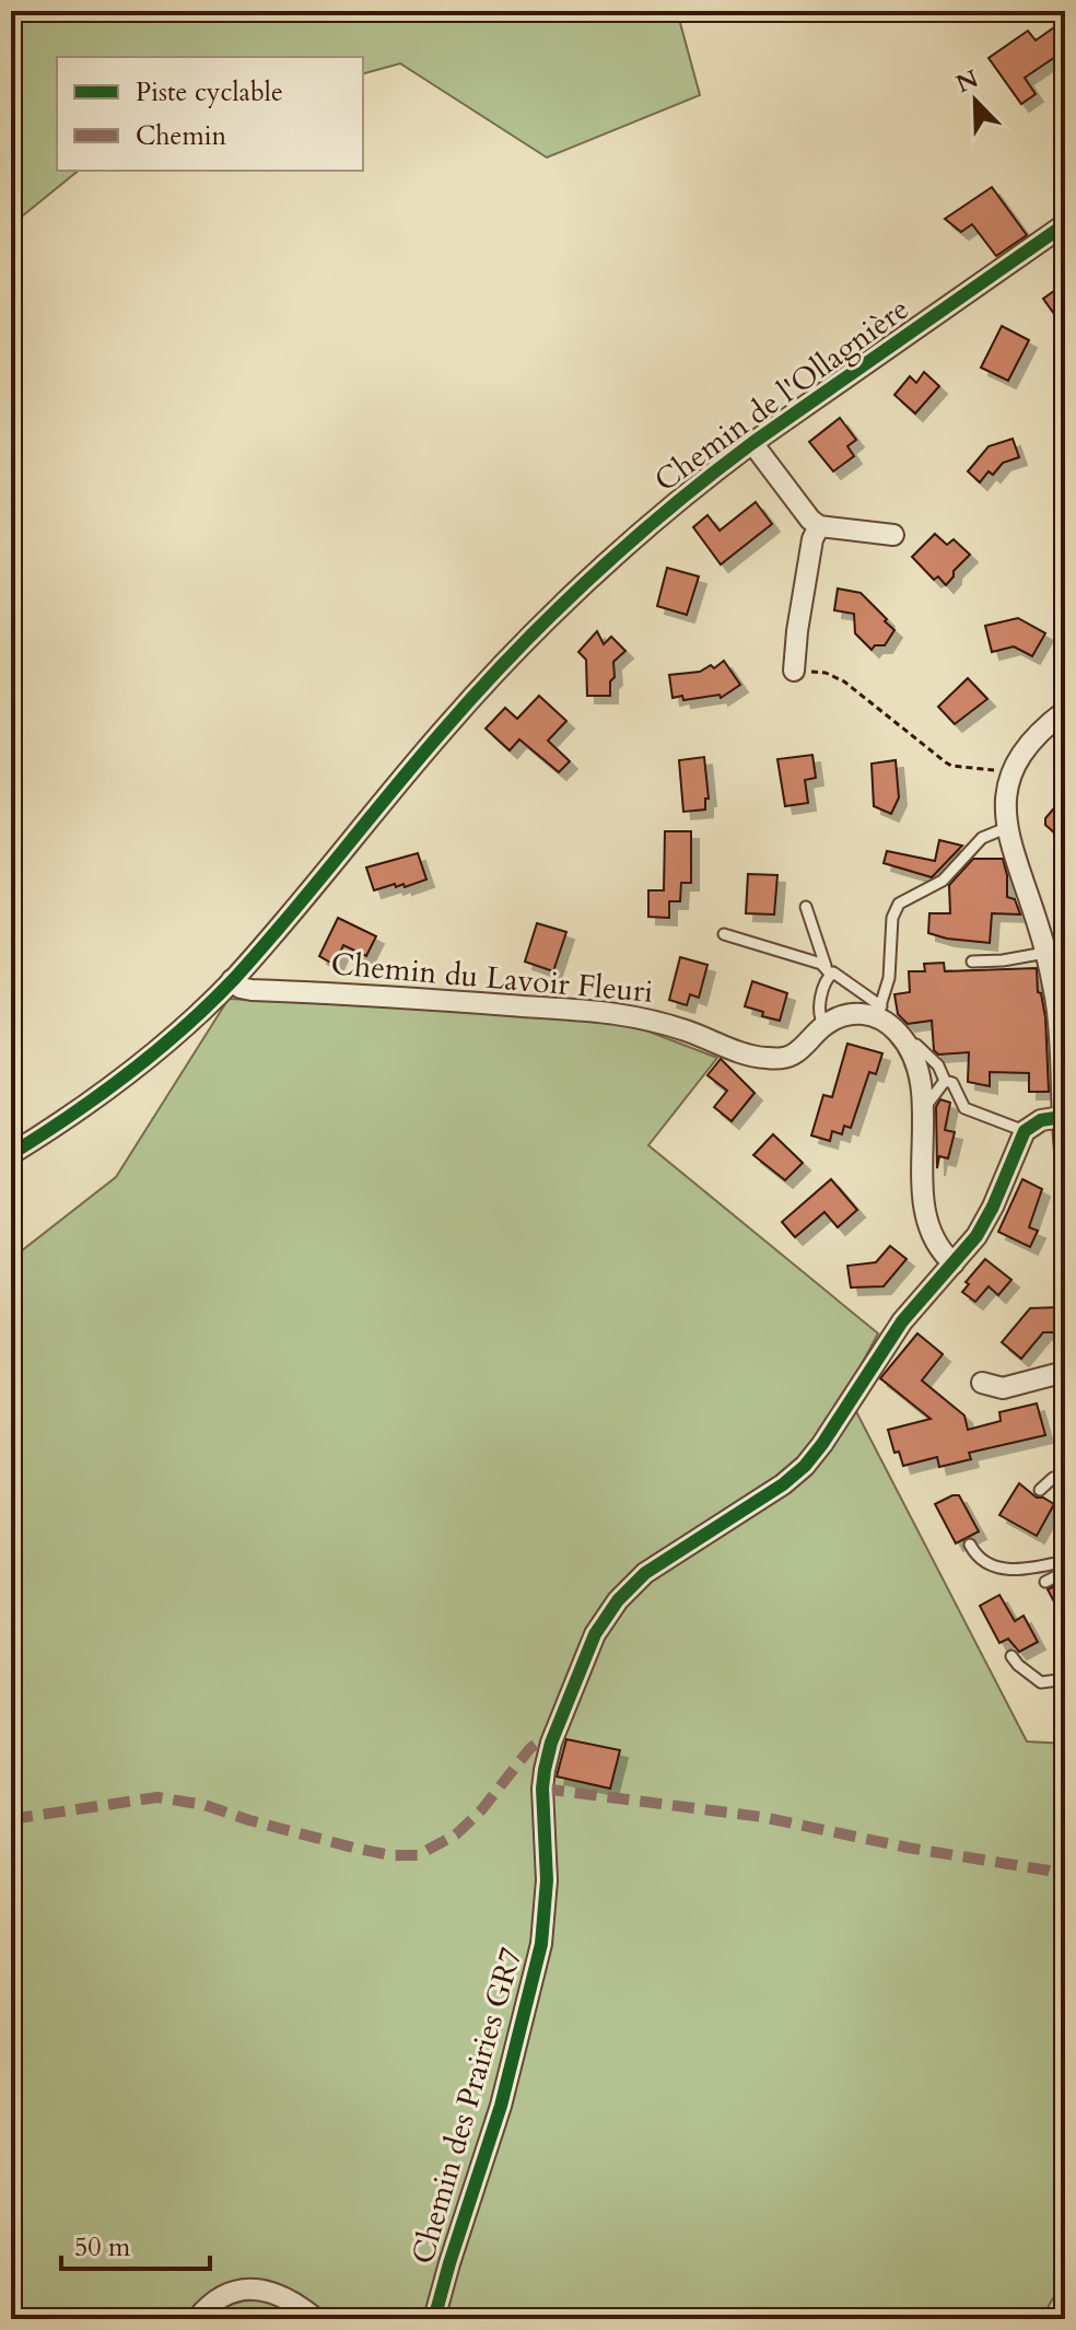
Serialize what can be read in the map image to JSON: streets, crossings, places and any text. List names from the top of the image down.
{
  "streets": {
    "street": ["Chemin de l'Ollagnière", "Chemin du Lavoir Fleuri", "Chemin des Prairies GR7"]
  },
  "crossings": [
    ["Chemin de l'Ollagnière", "Chemin du Lavoir Fleuri"]
  ],
  "legend": ["Piste cyclable", "Chemin"],
  "scale_bar": "50 m",
  "north": "top left"
}
